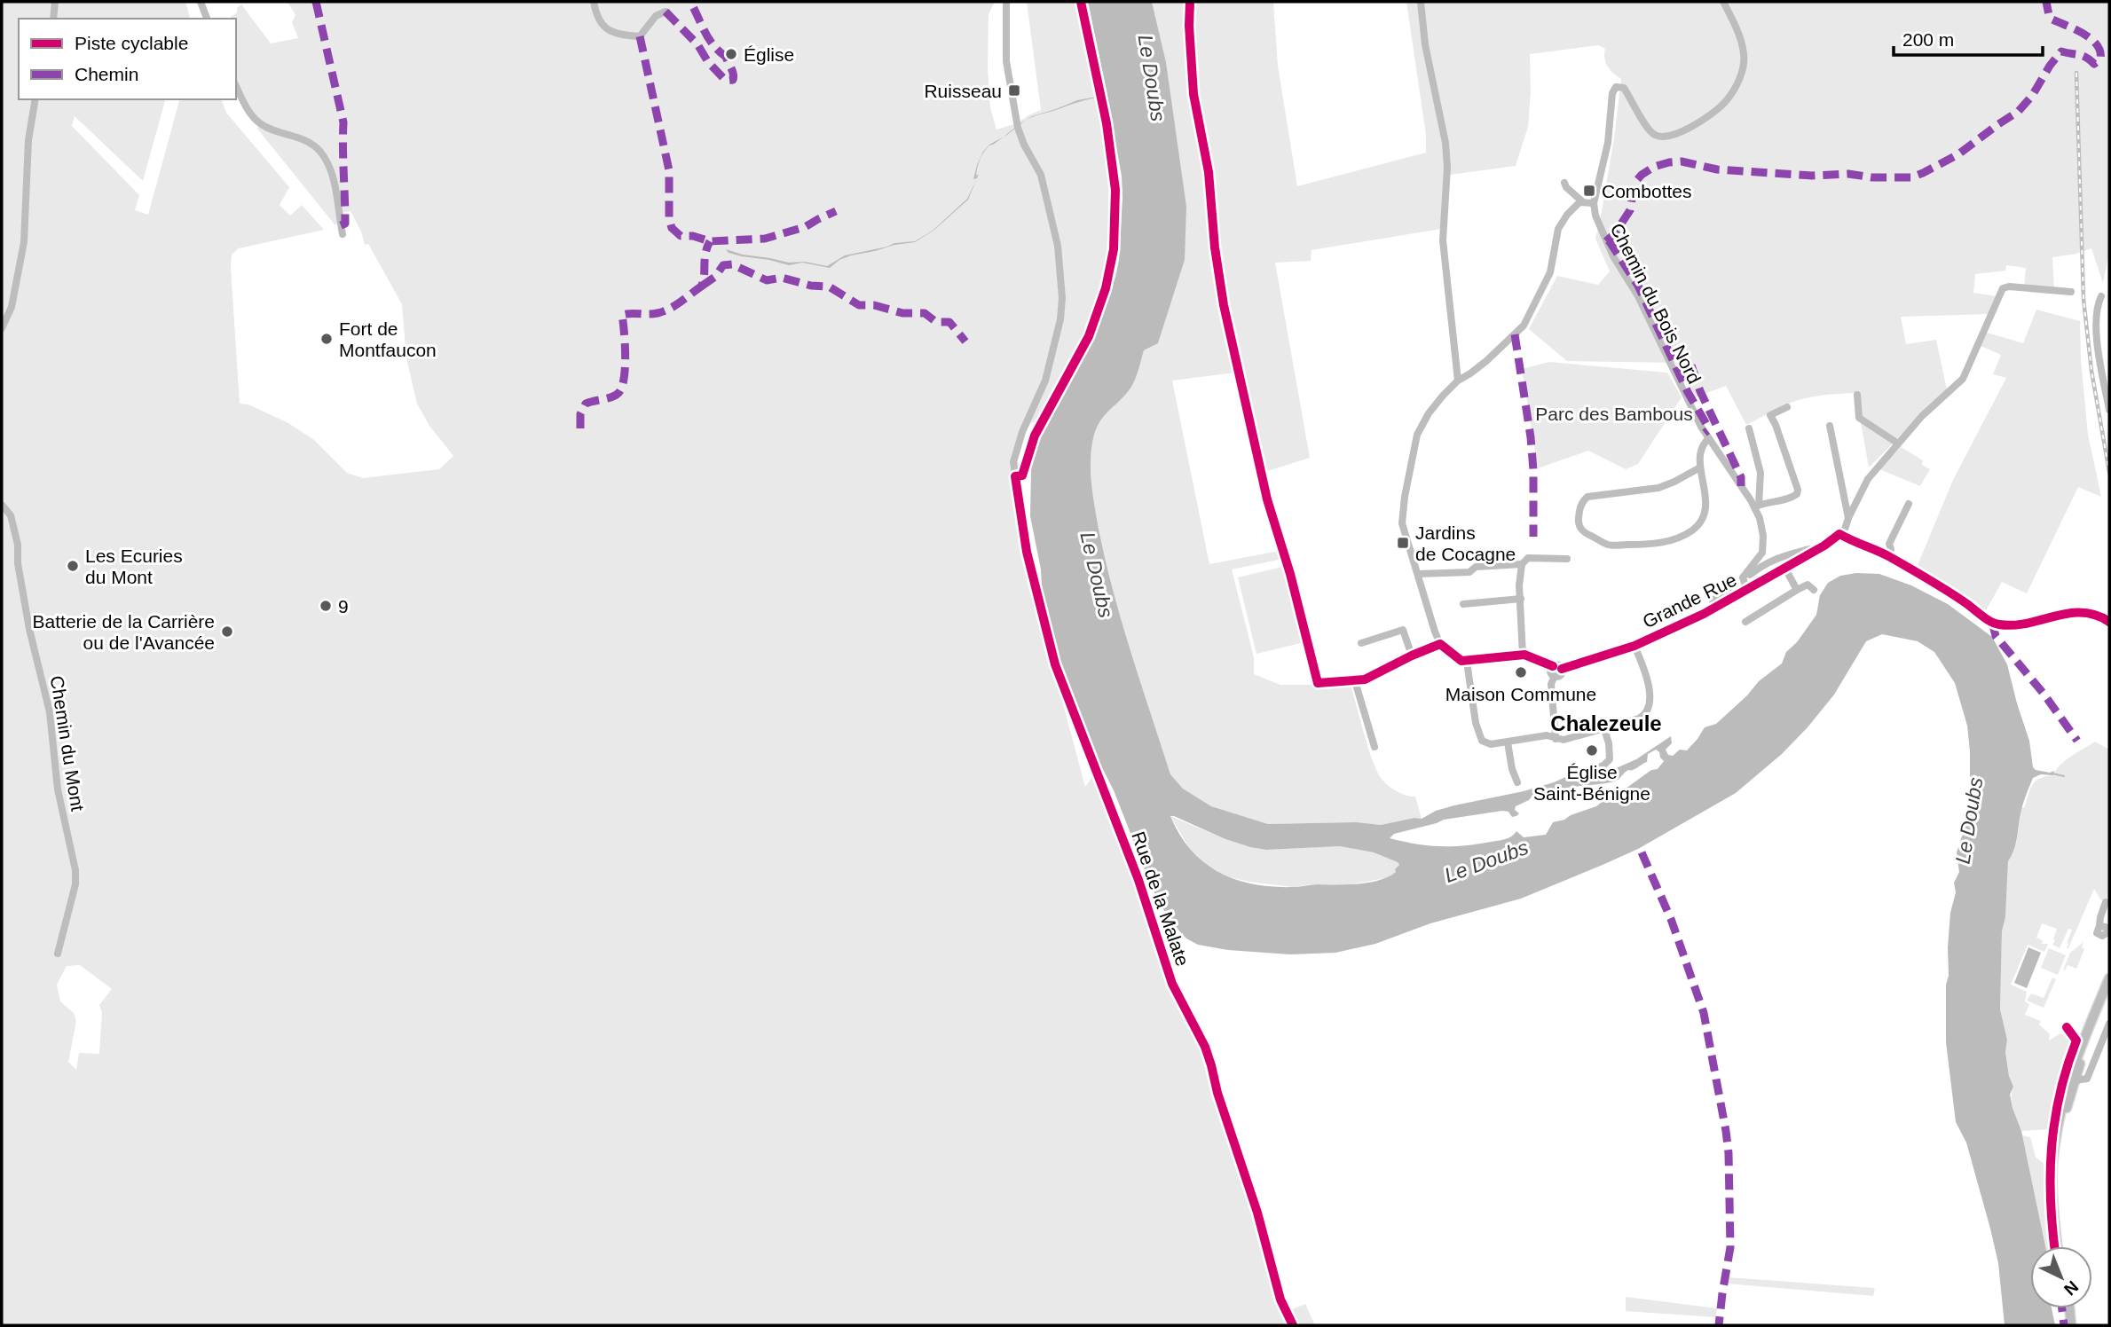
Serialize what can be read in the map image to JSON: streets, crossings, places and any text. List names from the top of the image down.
{
  "streets": {
    "street": [
      "Chemin du Bois Nord",
      "Grande Rue",
      "Chemin du Mont",
      "Rue de la Malate"
    ]
  },
  "crossings": [
    ["Chemin du Bois Nord", "Grande Rue"]
  ],
  "districts": ["Chalezeule"],
  "water": ["Le Doubs"],
  "parks": ["Parc des Bambous"],
  "places": {
    "other": [
      "Église",
      "Fort de Montfaucon",
      "Les Ecuries du Mont",
      "9",
      "Batterie de la Carrière ou de l'Avancée",
      "Maison Commune",
      "Église Saint-Bénigne"
    ],
    "transit": ["Ruisseau", "Combottes", "Jardins de Cocagne"]
  },
  "legend": ["Piste cyclable", "Chemin"],
  "scale_bar": "200 m",
  "north": "bottom right"
}
